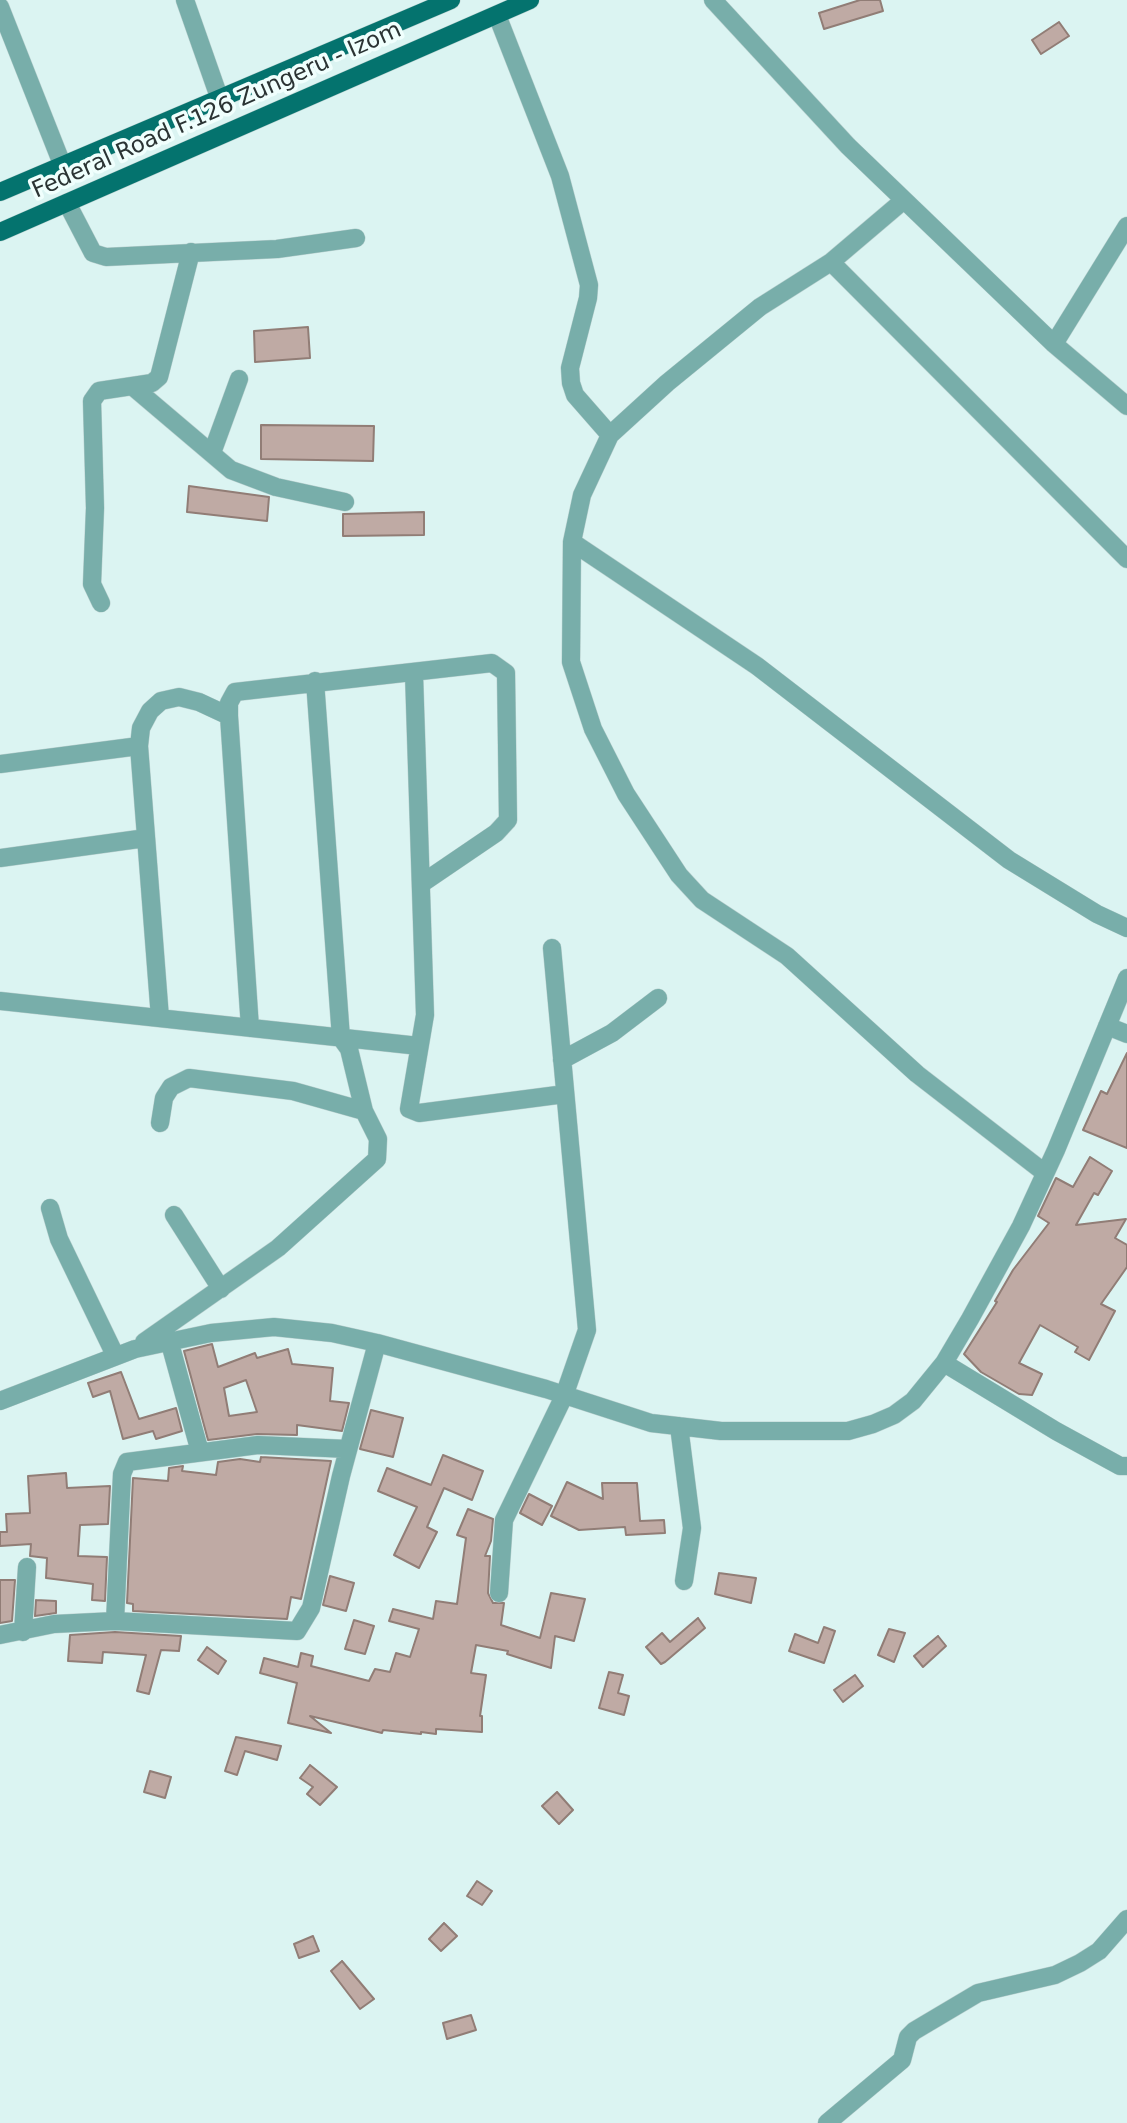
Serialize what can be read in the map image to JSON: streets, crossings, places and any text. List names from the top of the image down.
{
  "streets": {
    "main road": ["Federal Road F.126 Zungeru - Izom"]
  }
}
